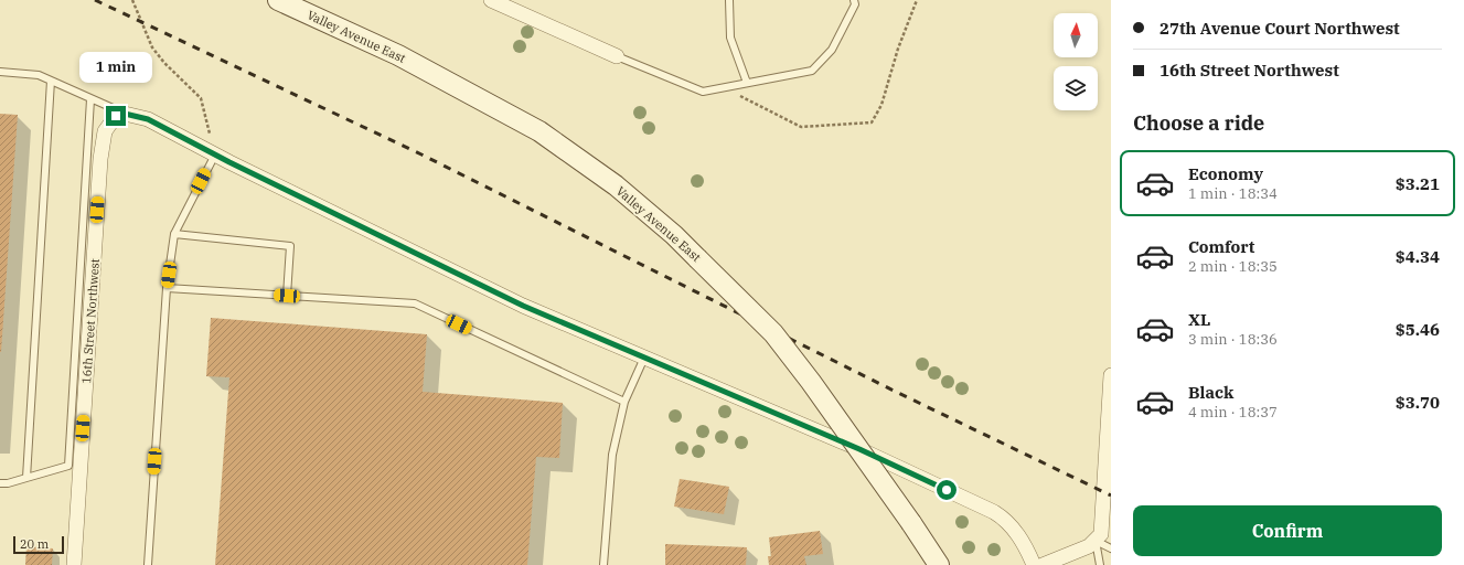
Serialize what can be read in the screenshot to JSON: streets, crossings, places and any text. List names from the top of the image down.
{
  "streets": {
    "main road": ["Valley Avenue East"],
    "street": ["16th Street Northwest"]
  },
  "scale_bar": "20 m",
  "north": "top",
  "page": {
    "banner": ["27th Avenue Court Northwest", "16th Street Northwest"],
    "bubble": "1 min",
    "heading": "Choose a ride",
    "list": [
      {
        "name": "Economy",
        "note": "1 min · 18:34",
        "value": "$3.21"
      },
      {
        "name": "Comfort",
        "note": "2 min · 18:35",
        "value": "$4.34"
      },
      {
        "name": "XL",
        "note": "3 min · 18:36",
        "value": "$5.46"
      },
      {
        "name": "Black",
        "note": "4 min · 18:37",
        "value": "$3.70"
      }
    ],
    "buttons": "Confirm",
    "scale": "20 m"
  }
}
